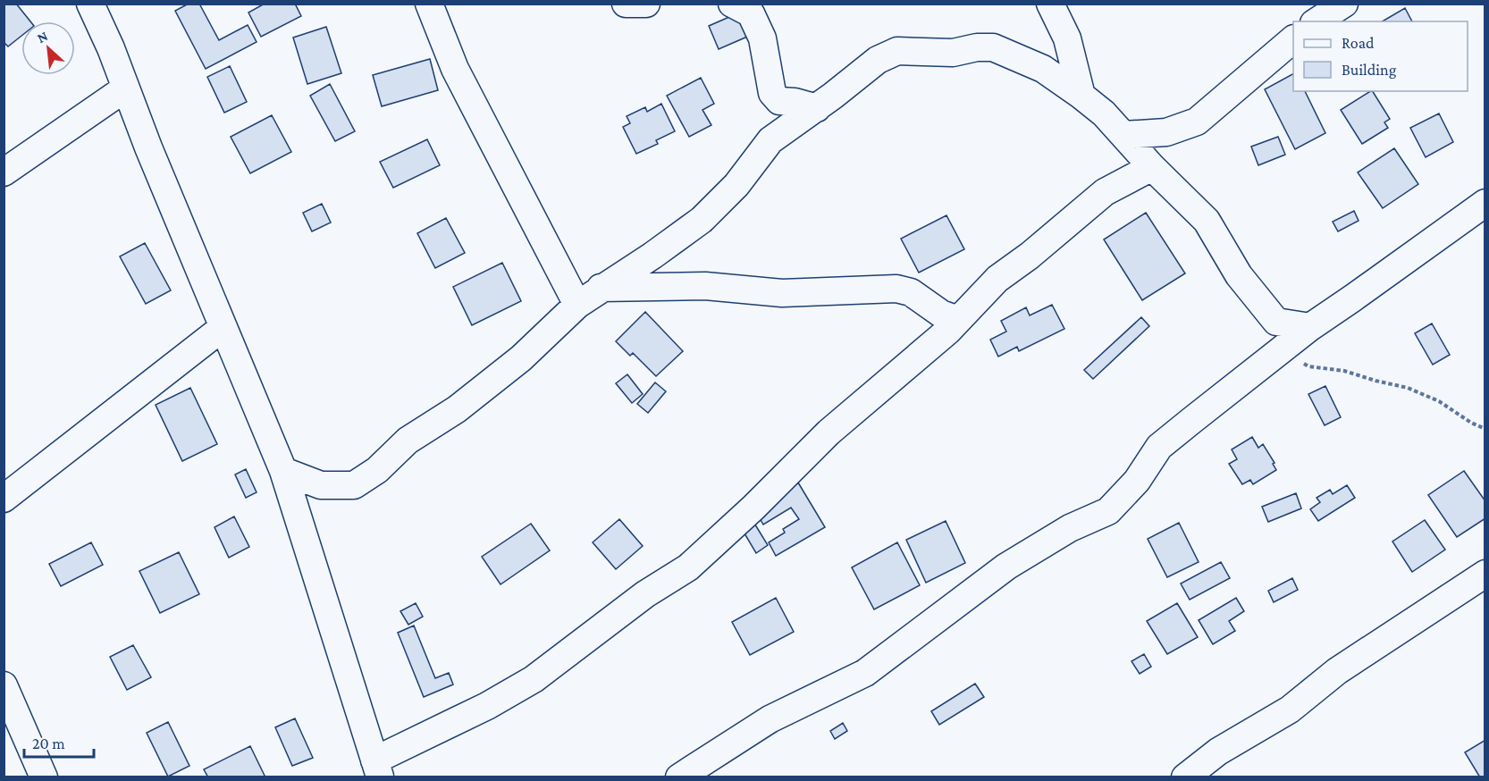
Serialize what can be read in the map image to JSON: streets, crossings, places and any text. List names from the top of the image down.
{
  "legend": ["Road", "Building"],
  "scale_bar": "20 m",
  "north": "top left"
}
